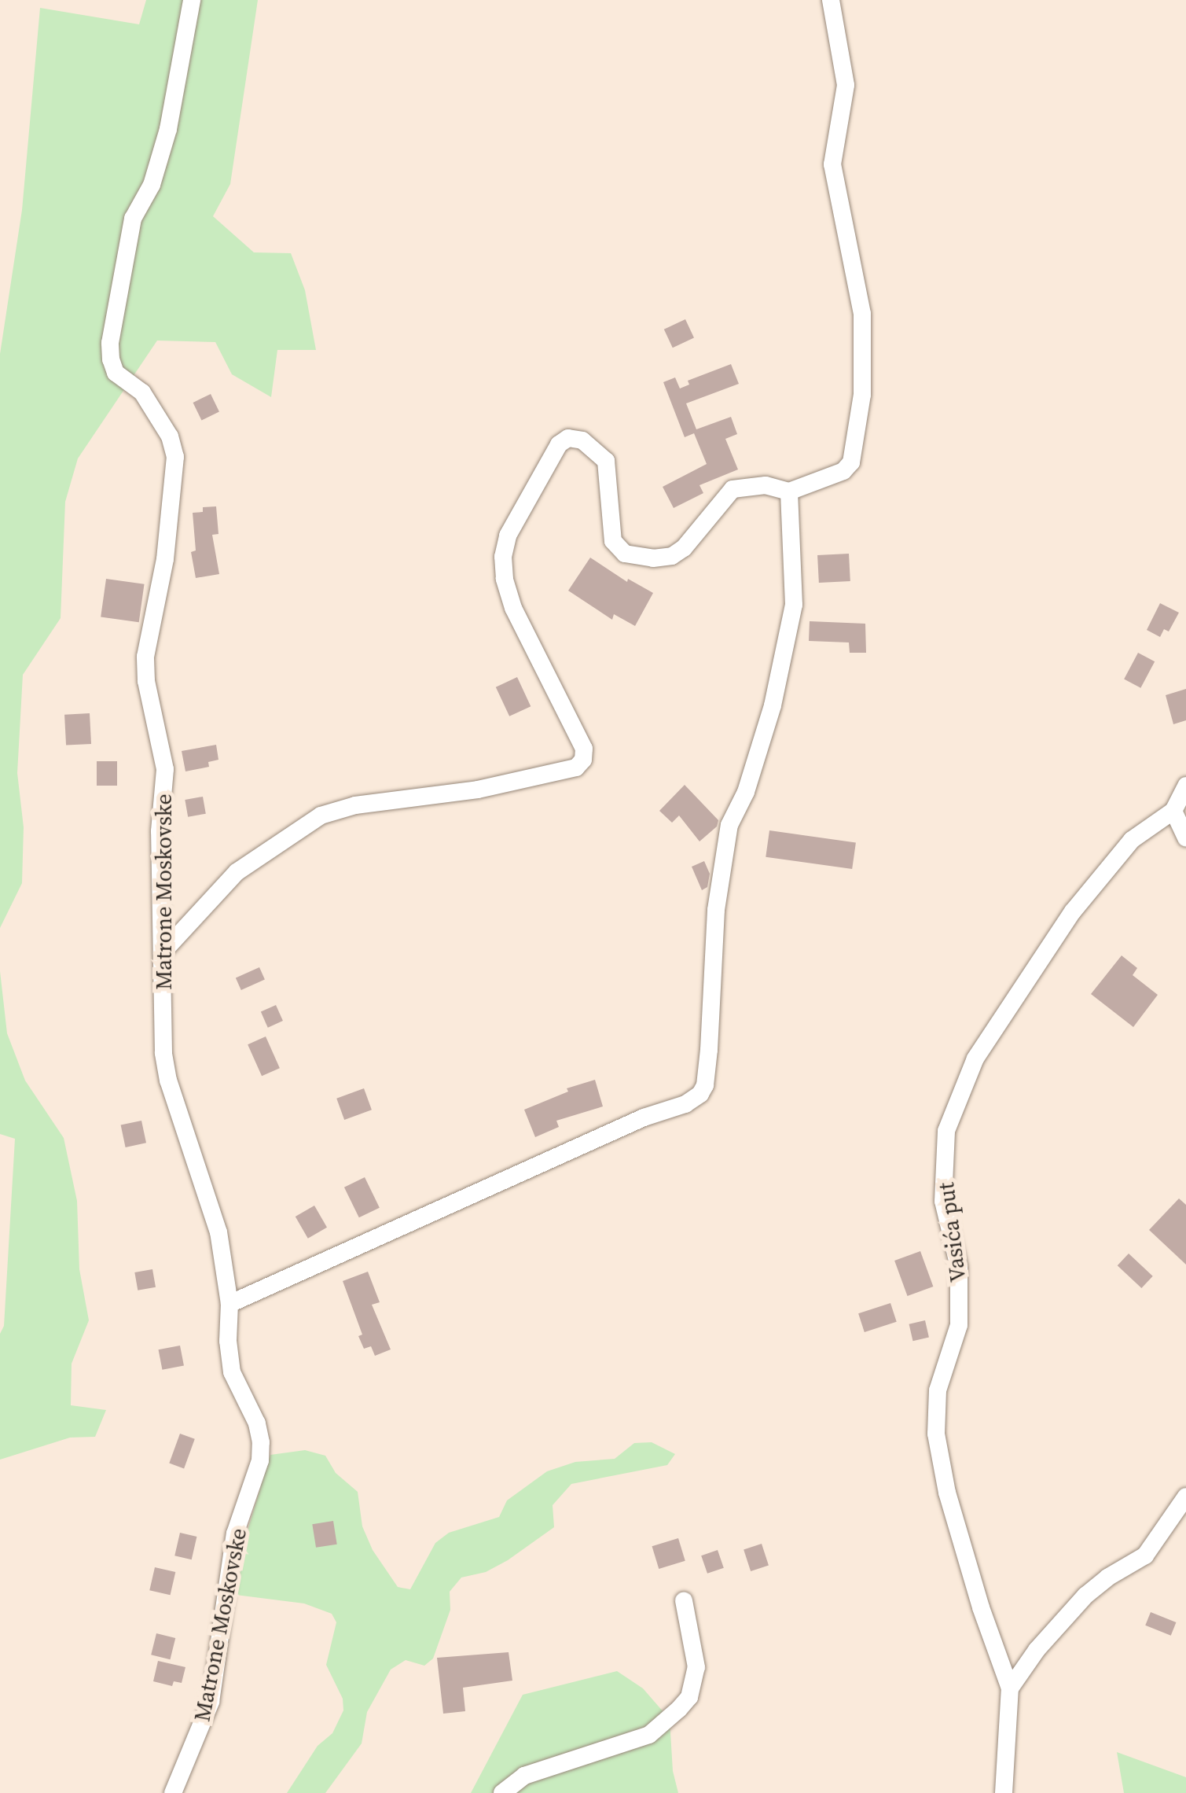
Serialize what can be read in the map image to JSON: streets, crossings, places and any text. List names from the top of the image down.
{
  "streets": {
    "street": ["Matrone Moskovske", "Vasića put"]
  }
}
